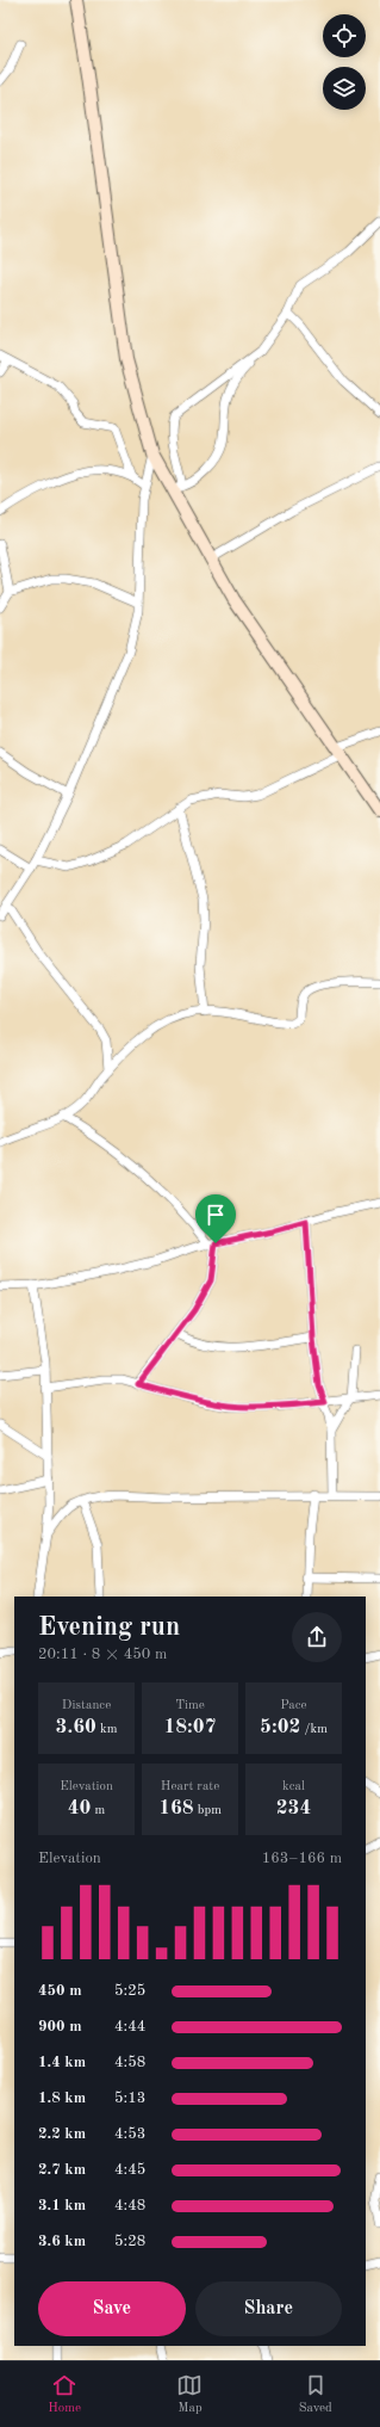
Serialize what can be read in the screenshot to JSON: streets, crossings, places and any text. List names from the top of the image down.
{
  "page": {
    "heading": ["Evening run", "20:11 · 8 × 450 m"],
    "stats": [
      ["Distance", "3.60 km"],
      ["Time", "18:07"],
      ["Pace", "5:02 /km"],
      ["Elevation", "40 m"],
      ["Heart rate", "168 bpm"],
      ["kcal", "234"]
    ],
    "chart": ["Elevation", "163–166 m"],
    "list": [
      {
        "name": "450 m",
        "note": "5:25"
      },
      {
        "name": "900 m",
        "note": "4:44"
      },
      {
        "name": "1.4 km",
        "note": "4:58"
      },
      {
        "name": "1.8 km",
        "note": "5:13"
      },
      {
        "name": "2.2 km",
        "note": "4:53"
      },
      {
        "name": "2.7 km",
        "note": "4:45"
      },
      {
        "name": "3.1 km",
        "note": "4:48"
      },
      {
        "name": "3.6 km",
        "note": "5:28"
      }
    ],
    "buttons": ["Save", "Share"],
    "tabs": ["Home", "Map", "Saved"]
  }
}
